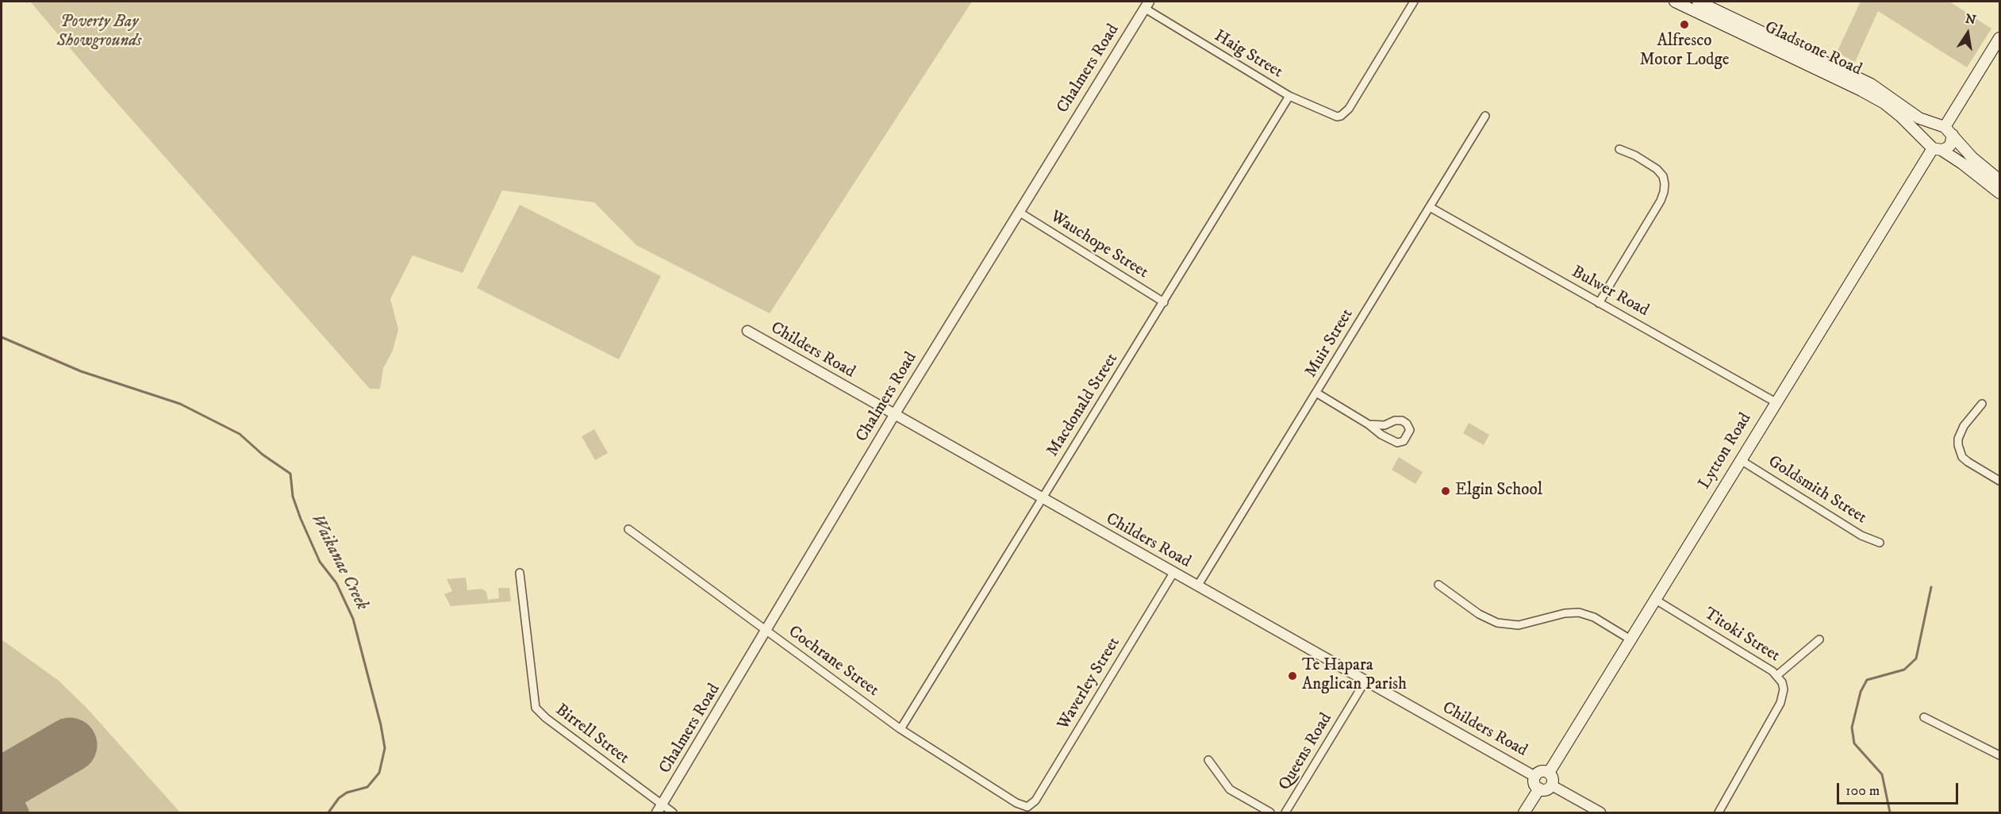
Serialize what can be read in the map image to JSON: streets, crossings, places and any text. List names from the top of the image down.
{
  "streets": {
    "main road": ["Gladstone Road", "Lytton Road"],
    "street": [
      "Haig Street",
      "Chalmers Road",
      "Wauchope Street",
      "Bulwer Road",
      "Muir Street",
      "Childers Road",
      "Macdonald Street",
      "Goldsmith Street",
      "Titoki Street",
      "Cochrane Street",
      "Waverley Street",
      "Birrell Street",
      "Queens Road"
    ]
  },
  "crossings": [
    ["Gladstone Road", "Lytton Road"],
    ["Haig Street", "Chalmers Road"],
    ["Haig Street", "Macdonald Street"],
    ["Chalmers Road", "Wauchope Street"],
    ["Chalmers Road", "Childers Road"],
    ["Chalmers Road", "Cochrane Street"],
    ["Chalmers Road", "Birrell Street"],
    ["Wauchope Street", "Macdonald Street"],
    ["Bulwer Road", "Muir Street"],
    ["Bulwer Road", "Lytton Road"],
    ["Muir Street", "Childers Road"],
    ["Childers Road", "Macdonald Street"],
    ["Childers Road", "Lytton Road"],
    ["Childers Road", "Waverley Street"],
    ["Childers Road", "Queens Road"],
    ["Macdonald Street", "Cochrane Street"],
    ["Lytton Road", "Goldsmith Street"],
    ["Lytton Road", "Titoki Street"],
    ["Cochrane Street", "Waverley Street"]
  ],
  "water": ["Waikanae Creek"],
  "parks": ["Poverty Bay Showgrounds"],
  "places": ["Alfresco Motor Lodge", "Elgin School", "Te Hapara Anglican Parish"],
  "scale_bar": "100 m",
  "north": "top"
}
